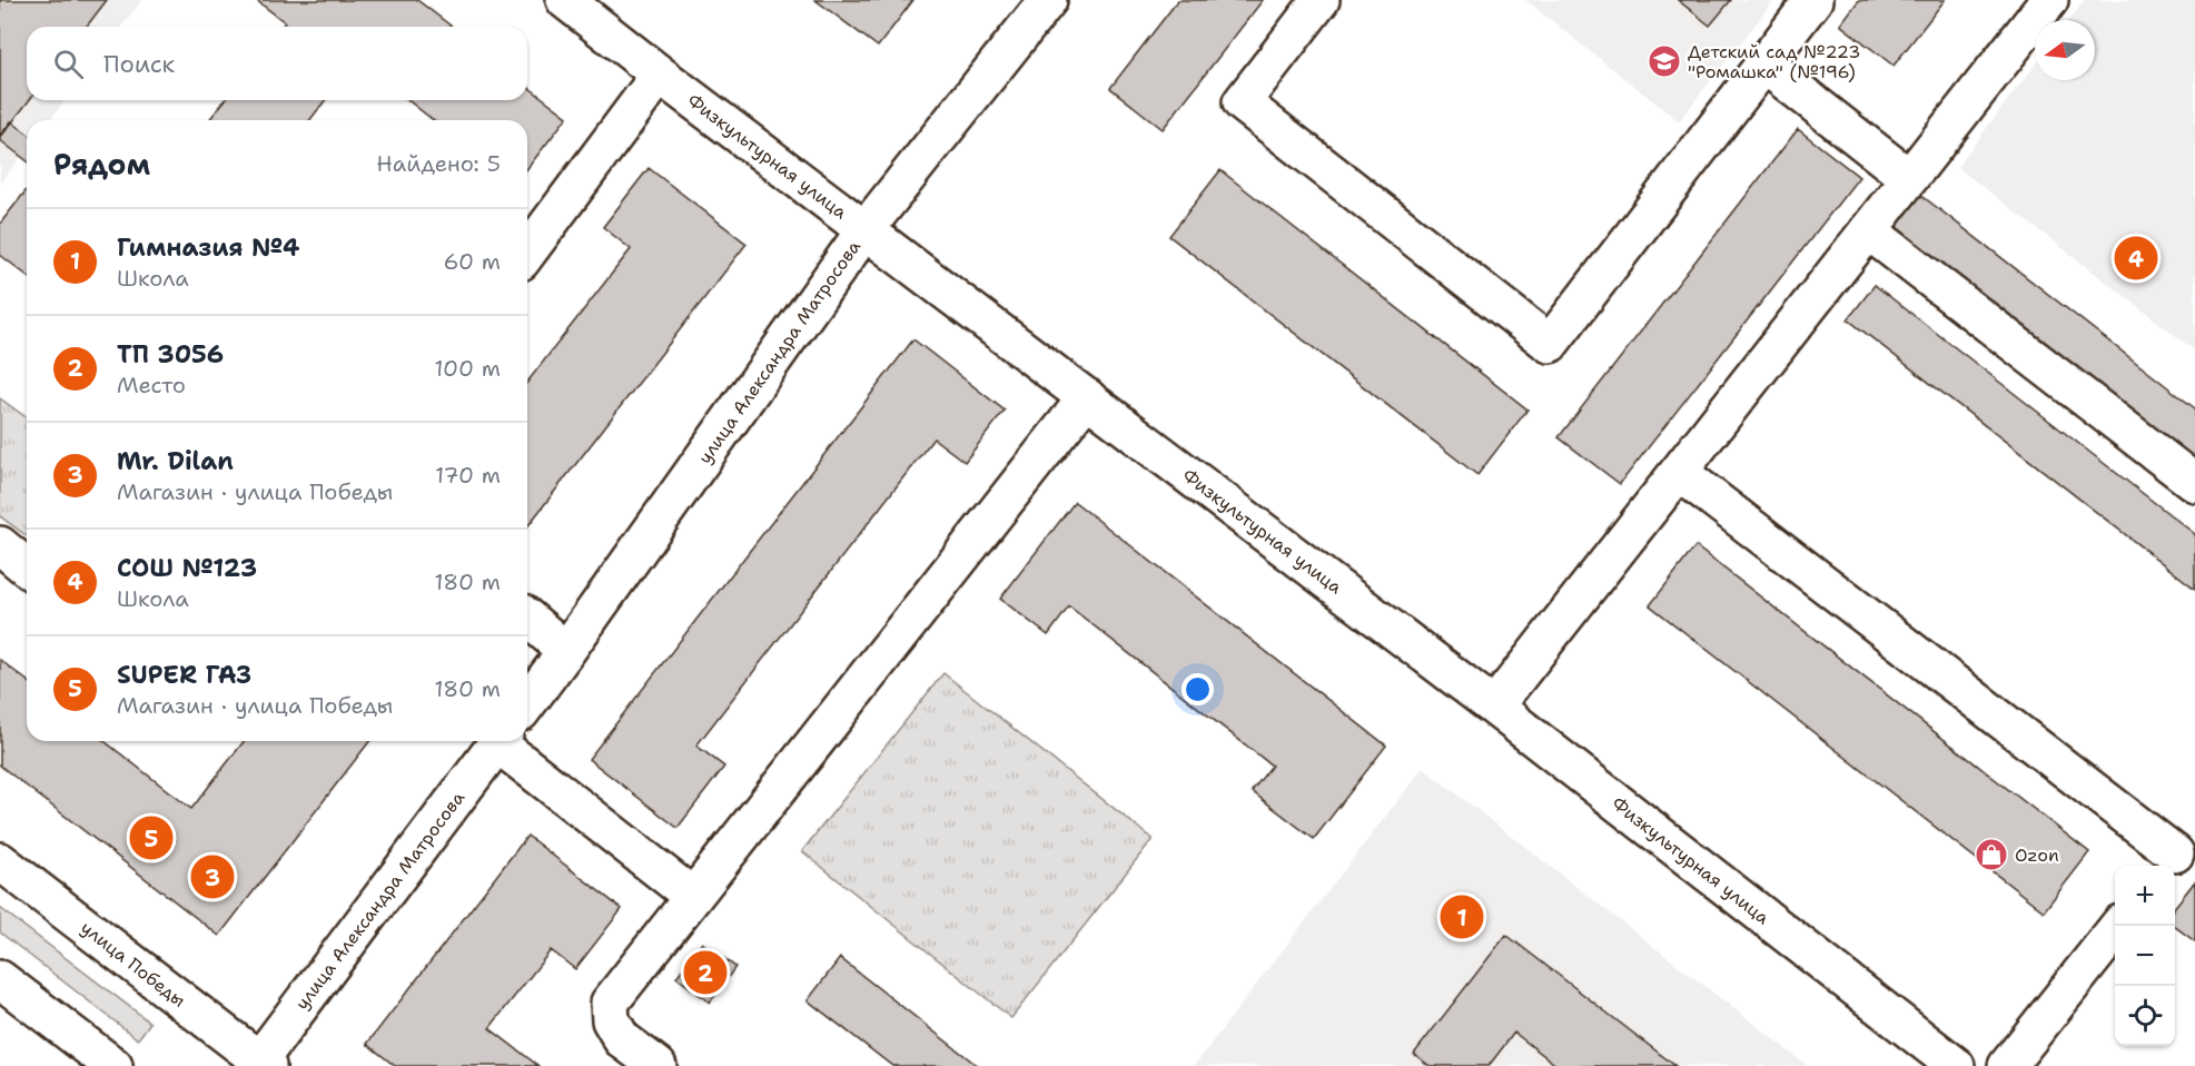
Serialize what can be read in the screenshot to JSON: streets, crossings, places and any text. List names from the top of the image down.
{
  "streets": {
    "street": ["Физкультурная улица", "улица Александра Матросова", "улица Победы"]
  },
  "crossings": [
    ["Физкультурная улица", "улица Александра Матросова"],
    ["улица Александра Матросова", "улица Победы"]
  ],
  "places": {
    "school or university": ["Детский сад №223 \"Ромашка\" (№196)"],
    "shop": ["Ozon"]
  },
  "north": "left",
  "page": {
    "search": "Поиск",
    "heading": ["Рядом", "Найдено: 5"],
    "list": [
      {
        "mark": "1",
        "name": "Гимназия №4",
        "note": "Школа",
        "value": "60 m"
      },
      {
        "mark": "2",
        "name": "ТП 3056",
        "note": "Место",
        "value": "100 m"
      },
      {
        "mark": "3",
        "name": "Mr. Dilan",
        "note": "Магазин · улица Победы",
        "value": "170 m"
      },
      {
        "mark": "4",
        "name": "СОШ №123",
        "note": "Школа",
        "value": "180 m"
      },
      {
        "mark": "5",
        "name": "SUPER ГАЗ",
        "note": "Магазин · улица Победы",
        "value": "180 m"
      }
    ],
    "pins": [
      "4",
      "5",
      "3",
      "1",
      "2"
    ],
    "map_buttons": ["+", "−"]
  }
}
